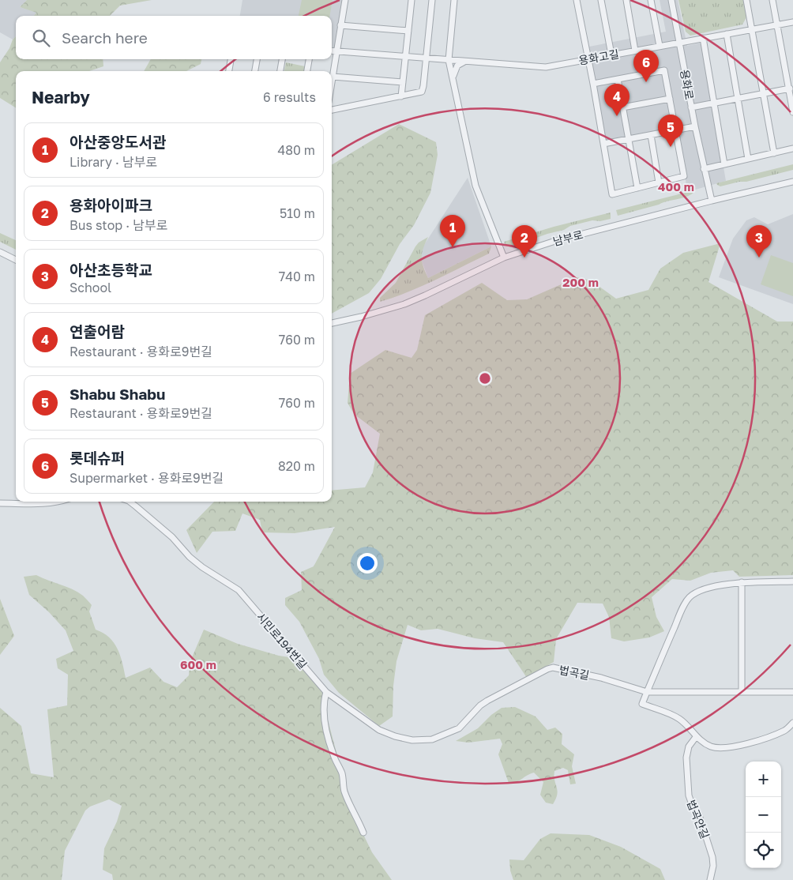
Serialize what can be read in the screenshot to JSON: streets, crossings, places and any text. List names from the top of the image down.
{
  "streets": {
    "street": [
      "용화고길",
      "용화로",
      "남부로",
      "시민로194번길",
      "법곡길",
      "법곡안길"
    ]
  },
  "crossings": [
    ["용화고길", "용화로"],
    ["용화로", "남부로"],
    ["시민로194번길", "법곡길"]
  ],
  "page": {
    "search": "Search here",
    "pins": [
      "6",
      "4",
      "5",
      "1",
      "2",
      "3"
    ],
    "heading": ["Nearby", "6 results"],
    "list": [
      {
        "mark": "1",
        "name": "아산중앙도서관",
        "note": "Library · 남부로",
        "value": "480 m"
      },
      {
        "mark": "2",
        "name": "용화아이파크",
        "note": "Bus stop · 남부로",
        "value": "510 m"
      },
      {
        "mark": "3",
        "name": "아산초등학교",
        "note": "School",
        "value": "740 m"
      },
      {
        "mark": "4",
        "name": "연출어람",
        "note": "Restaurant · 용화로9번길",
        "value": "760 m"
      },
      {
        "mark": "5",
        "name": "Shabu Shabu",
        "note": "Restaurant · 용화로9번길",
        "value": "760 m"
      },
      {
        "mark": "6",
        "name": "롯데슈퍼",
        "note": "Supermarket · 용화로9번길",
        "value": "820 m"
      }
    ],
    "map_buttons": ["+", "−"]
  },
  "rings": ["400 m", "200 m", "600 m"]
}
